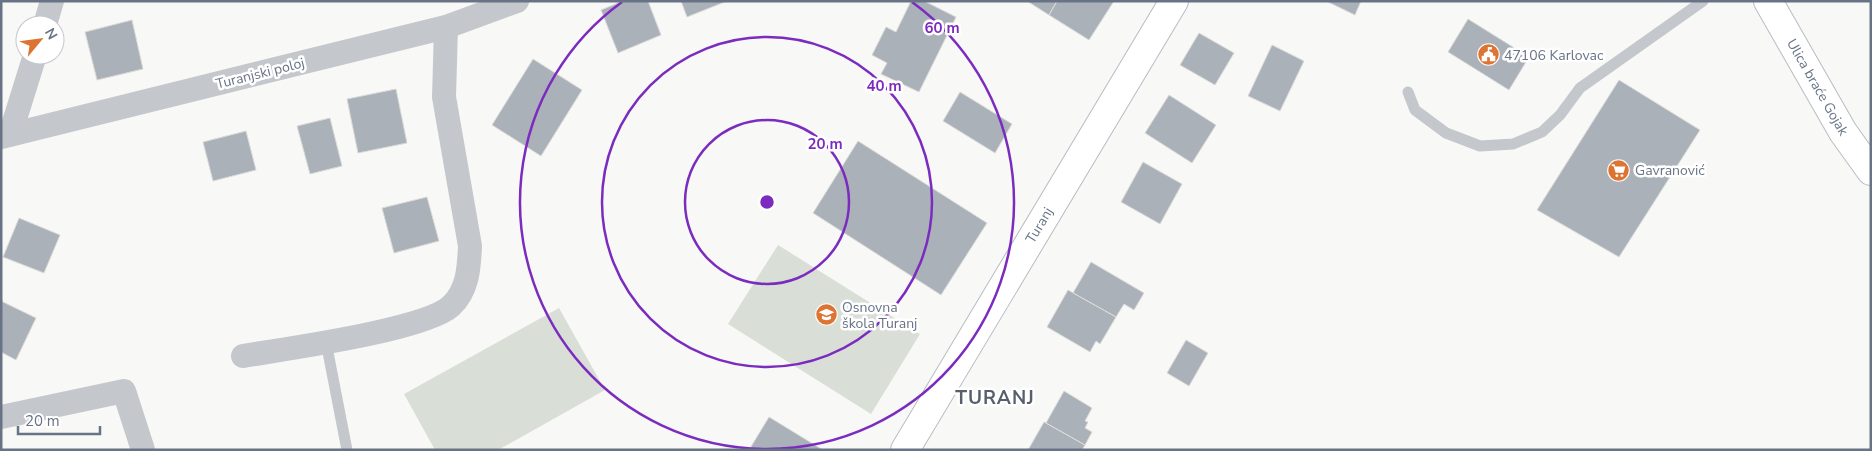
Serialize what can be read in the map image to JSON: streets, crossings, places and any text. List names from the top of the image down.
{
  "streets": {
    "main road": ["Ulica braće Gojak", "Turanj"],
    "street": ["Turanjski poloj"]
  },
  "districts": ["TURANJ"],
  "places": {
    "public building": ["47106 Karlovac"],
    "supermarket": ["Gavranović"],
    "school or university": ["Osnovna škola Turanj"]
  },
  "scale_bar": "20 m",
  "north": "top right",
  "rings": ["60 m", "40 m", "20 m"]
}
